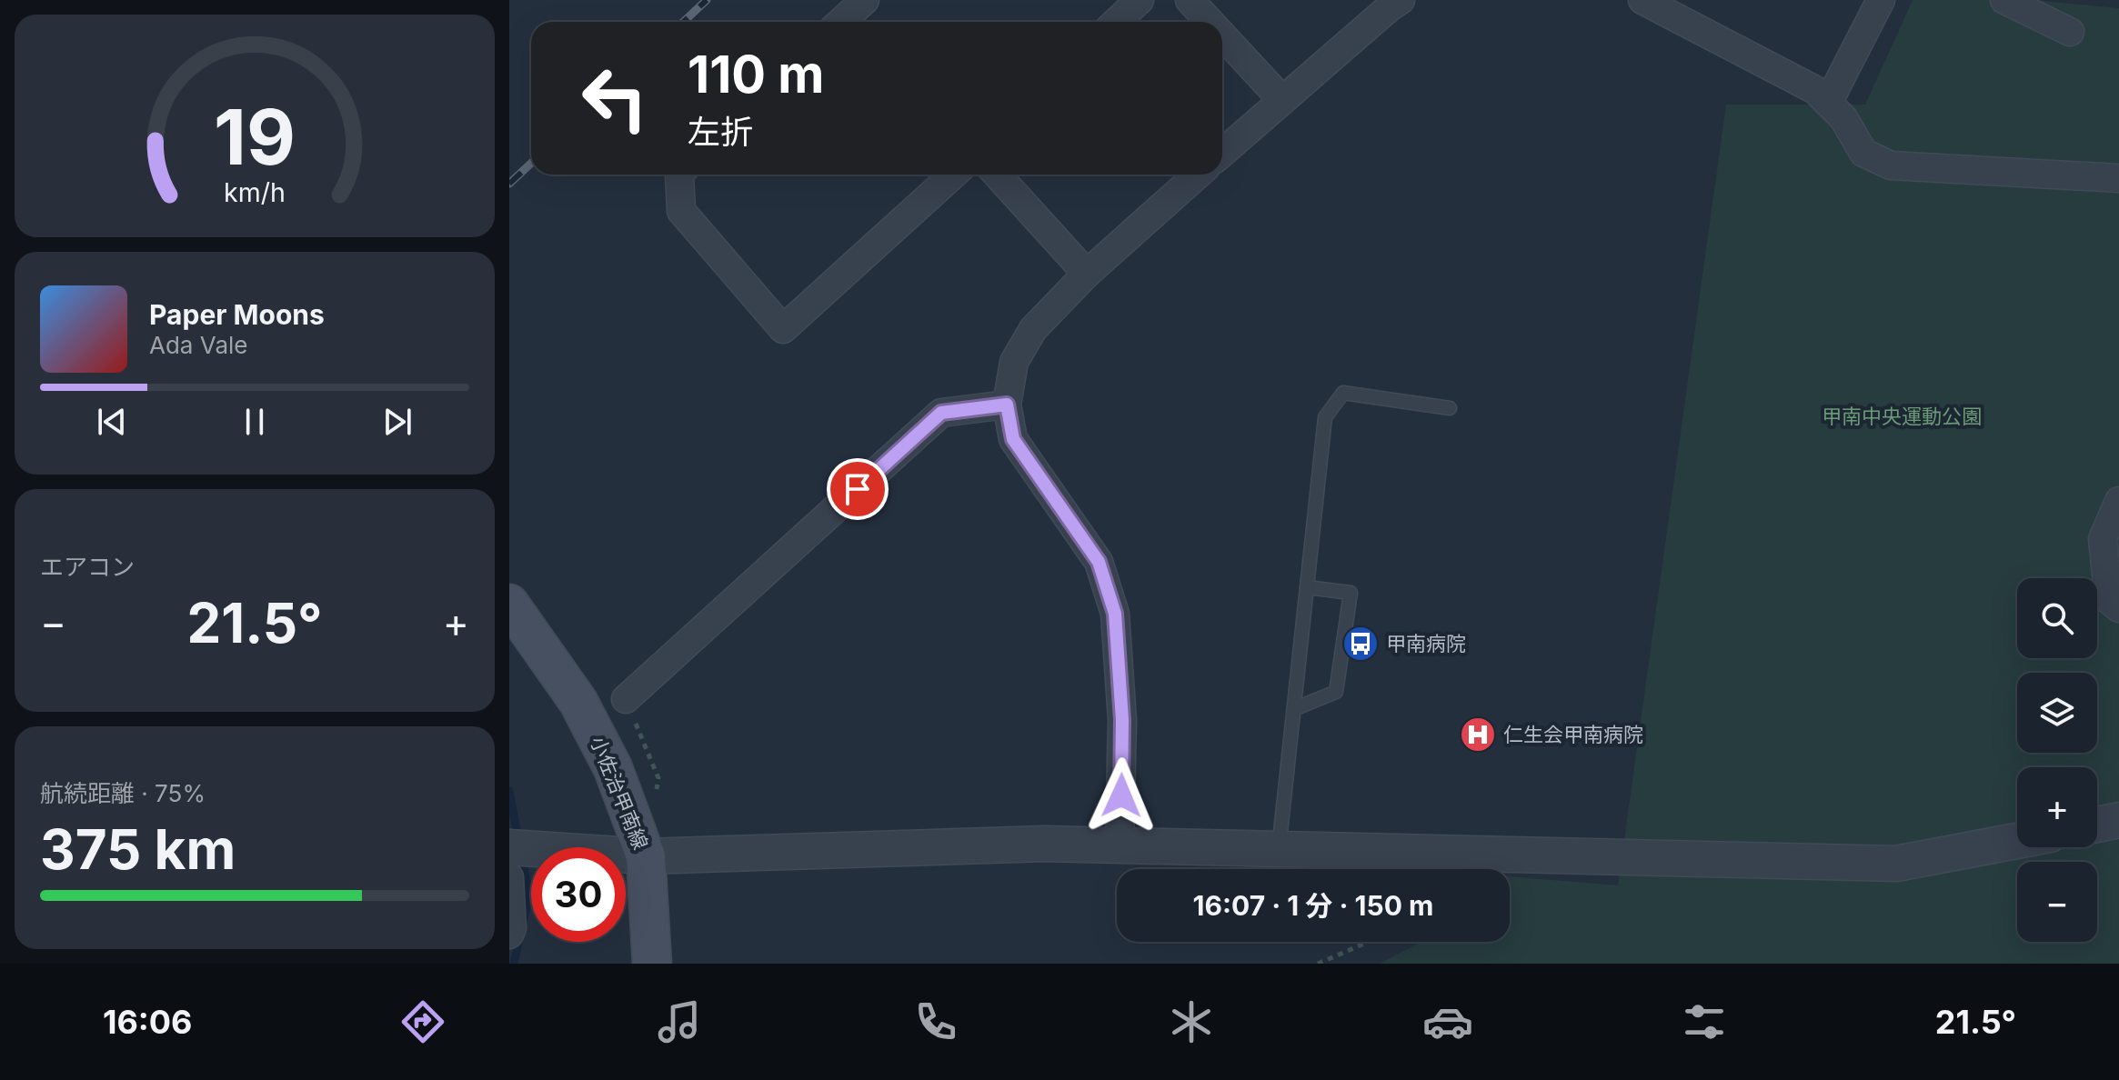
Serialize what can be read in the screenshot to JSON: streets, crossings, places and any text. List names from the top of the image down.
{
  "streets": {
    "main road": ["小佐治甲南線"]
  },
  "parks": ["甲南中央運動公園"],
  "places": {
    "bus stop": ["甲南病院"],
    "hospital": ["仁生会甲南病院"]
  },
  "page": {
    "turn": ["110 m", "左折"],
    "song": ["Paper Moons", "Ada Vale"],
    "tile": [
      "エアコン",
      ["航続距離 · 75%", "375 km"]
    ],
    "map_buttons": ["+", "−"],
    "heat": ["−", "21.5°", "+"],
    "limit": "30",
    "trip": "16:07 · 1 分 · 150 m",
    "tabs": ["16:06", "21.5°"],
    "gauge": ["19", "km/h"]
  }
}
